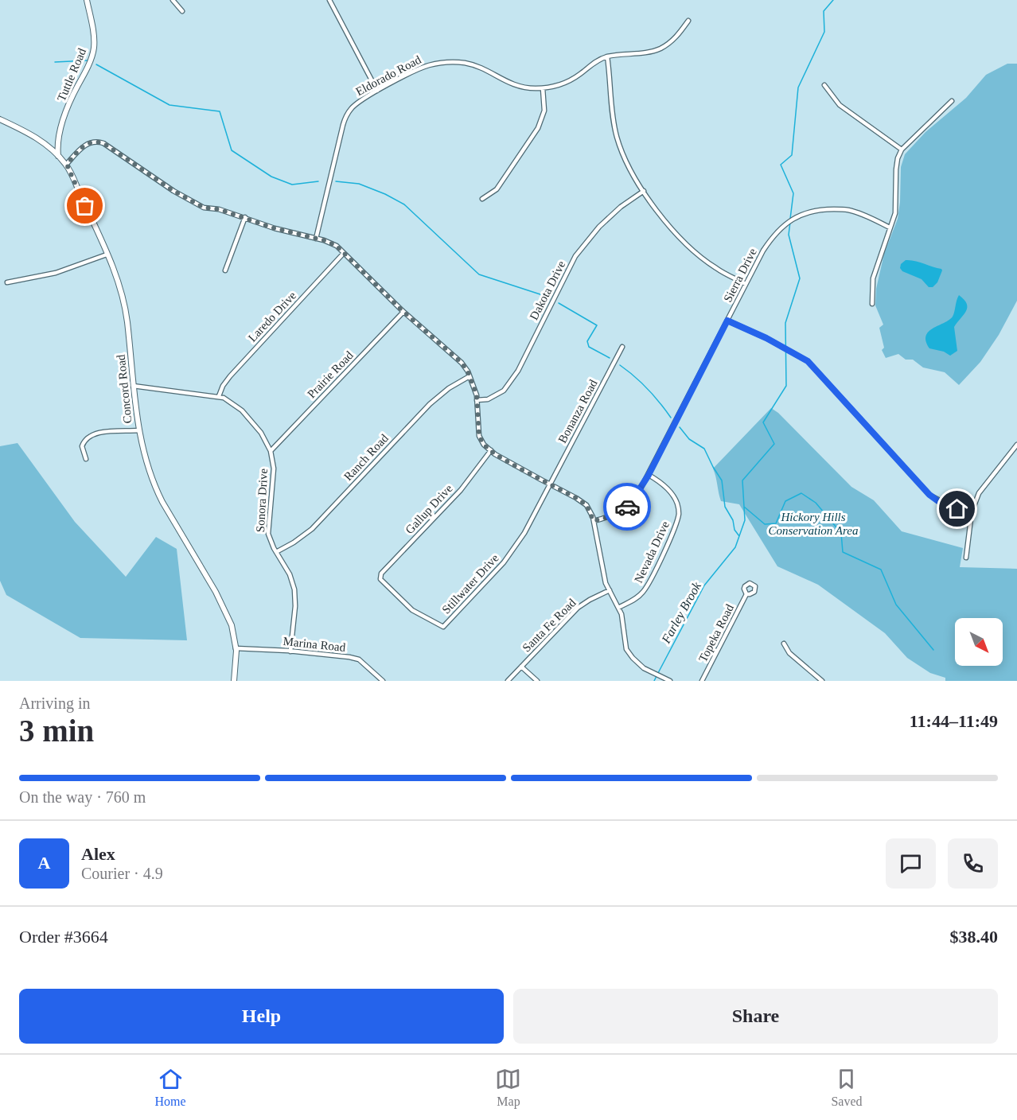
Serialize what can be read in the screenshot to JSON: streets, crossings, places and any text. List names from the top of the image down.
{
  "streets": {
    "main road": ["Tuttle Road", "Concord Road"],
    "street": [
      "Eldorado Road",
      "Sierra Drive",
      "Dakota Drive",
      "Laredo Drive",
      "Prairie Road",
      "Bonanza Road",
      "Ranch Road",
      "Sonora Drive",
      "Gallup Drive",
      "Nevada Drive",
      "Stillwater Drive",
      "Santa Fe Road",
      "Topeka Road",
      "Marina Road"
    ]
  },
  "crossings": [
    ["Tuttle Road", "Concord Road"],
    ["Sierra Drive", "Nevada Drive"],
    ["Laredo Drive", "Sonora Drive"],
    ["Prairie Road", "Sonora Drive"],
    ["Concord Road", "Sonora Drive"],
    ["Concord Road", "Marina Road"],
    ["Bonanza Road", "Stillwater Drive"],
    ["Ranch Road", "Sonora Drive"],
    ["Sonora Drive", "Marina Road"],
    ["Gallup Drive", "Stillwater Drive"]
  ],
  "water": ["Farley Brook"],
  "parks": ["Hickory Hills Conservation Area"],
  "north": "bottom right",
  "page": {
    "heading": ["3 min", "Arriving in", "11:44–11:49"],
    "panel": [
      "Alex",
      "Courier · 4.9",
      "Order #3664",
      "$38.40"
    ],
    "bar": "On the way · 760 m",
    "round": "A",
    "buttons": ["Help", "Share"],
    "tabs": ["Home", "Map", "Saved"]
  }
}
